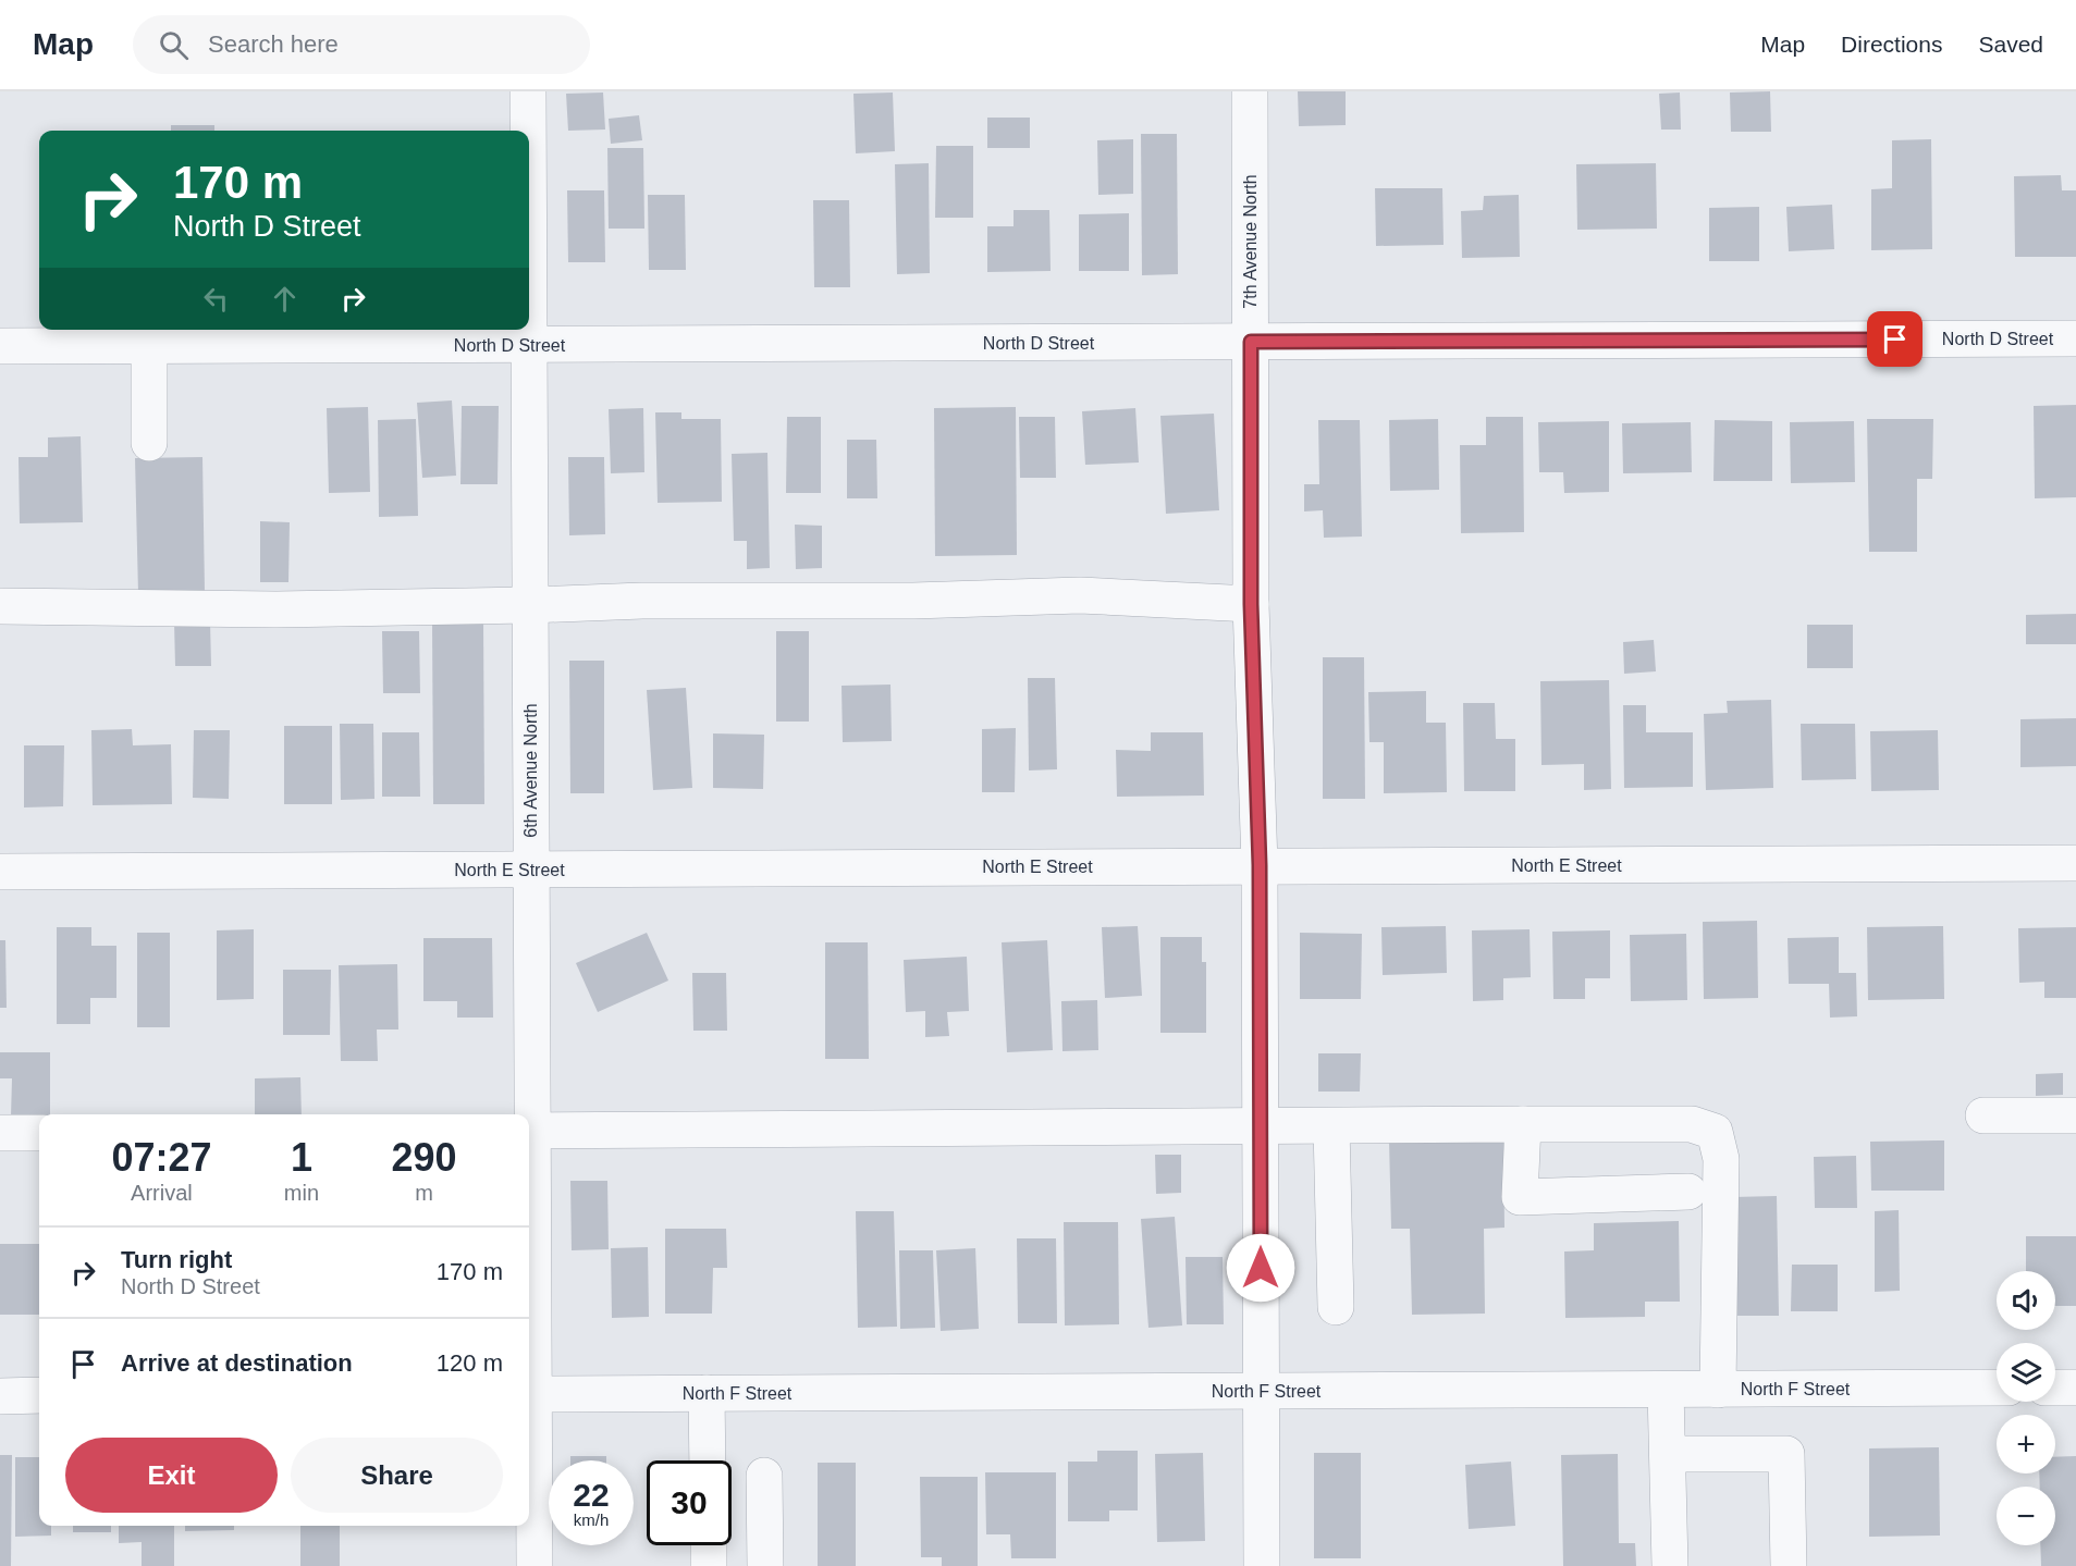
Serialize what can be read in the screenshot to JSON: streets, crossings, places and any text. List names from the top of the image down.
{
  "streets": {
    "street": [
      "7th Avenue North",
      "North D Street",
      "6th Avenue North",
      "North E Street",
      "North F Street"
    ]
  },
  "crossings": [
    ["7th Avenue North", "North D Street"],
    ["7th Avenue North", "North E Street"],
    ["7th Avenue North", "North F Street"],
    ["North D Street", "6th Avenue North"],
    ["6th Avenue North", "North E Street"]
  ],
  "page": {
    "header": "Map",
    "search": "Search here",
    "nav": ["Map", "Directions", "Saved"],
    "turn": ["170 m", "North D Street"],
    "eta": [
      "07:27",
      "Arrival",
      "1",
      "min",
      "290",
      "m"
    ],
    "list": [
      {
        "name": "Turn right",
        "note": "North D Street",
        "value": "170 m"
      },
      {
        "name": "Arrive at destination",
        "value": "120 m"
      }
    ],
    "map_buttons": ["+", "−"],
    "buttons": ["Exit", "Share"],
    "speed": "22 km/h",
    "limit": "30"
  }
}
